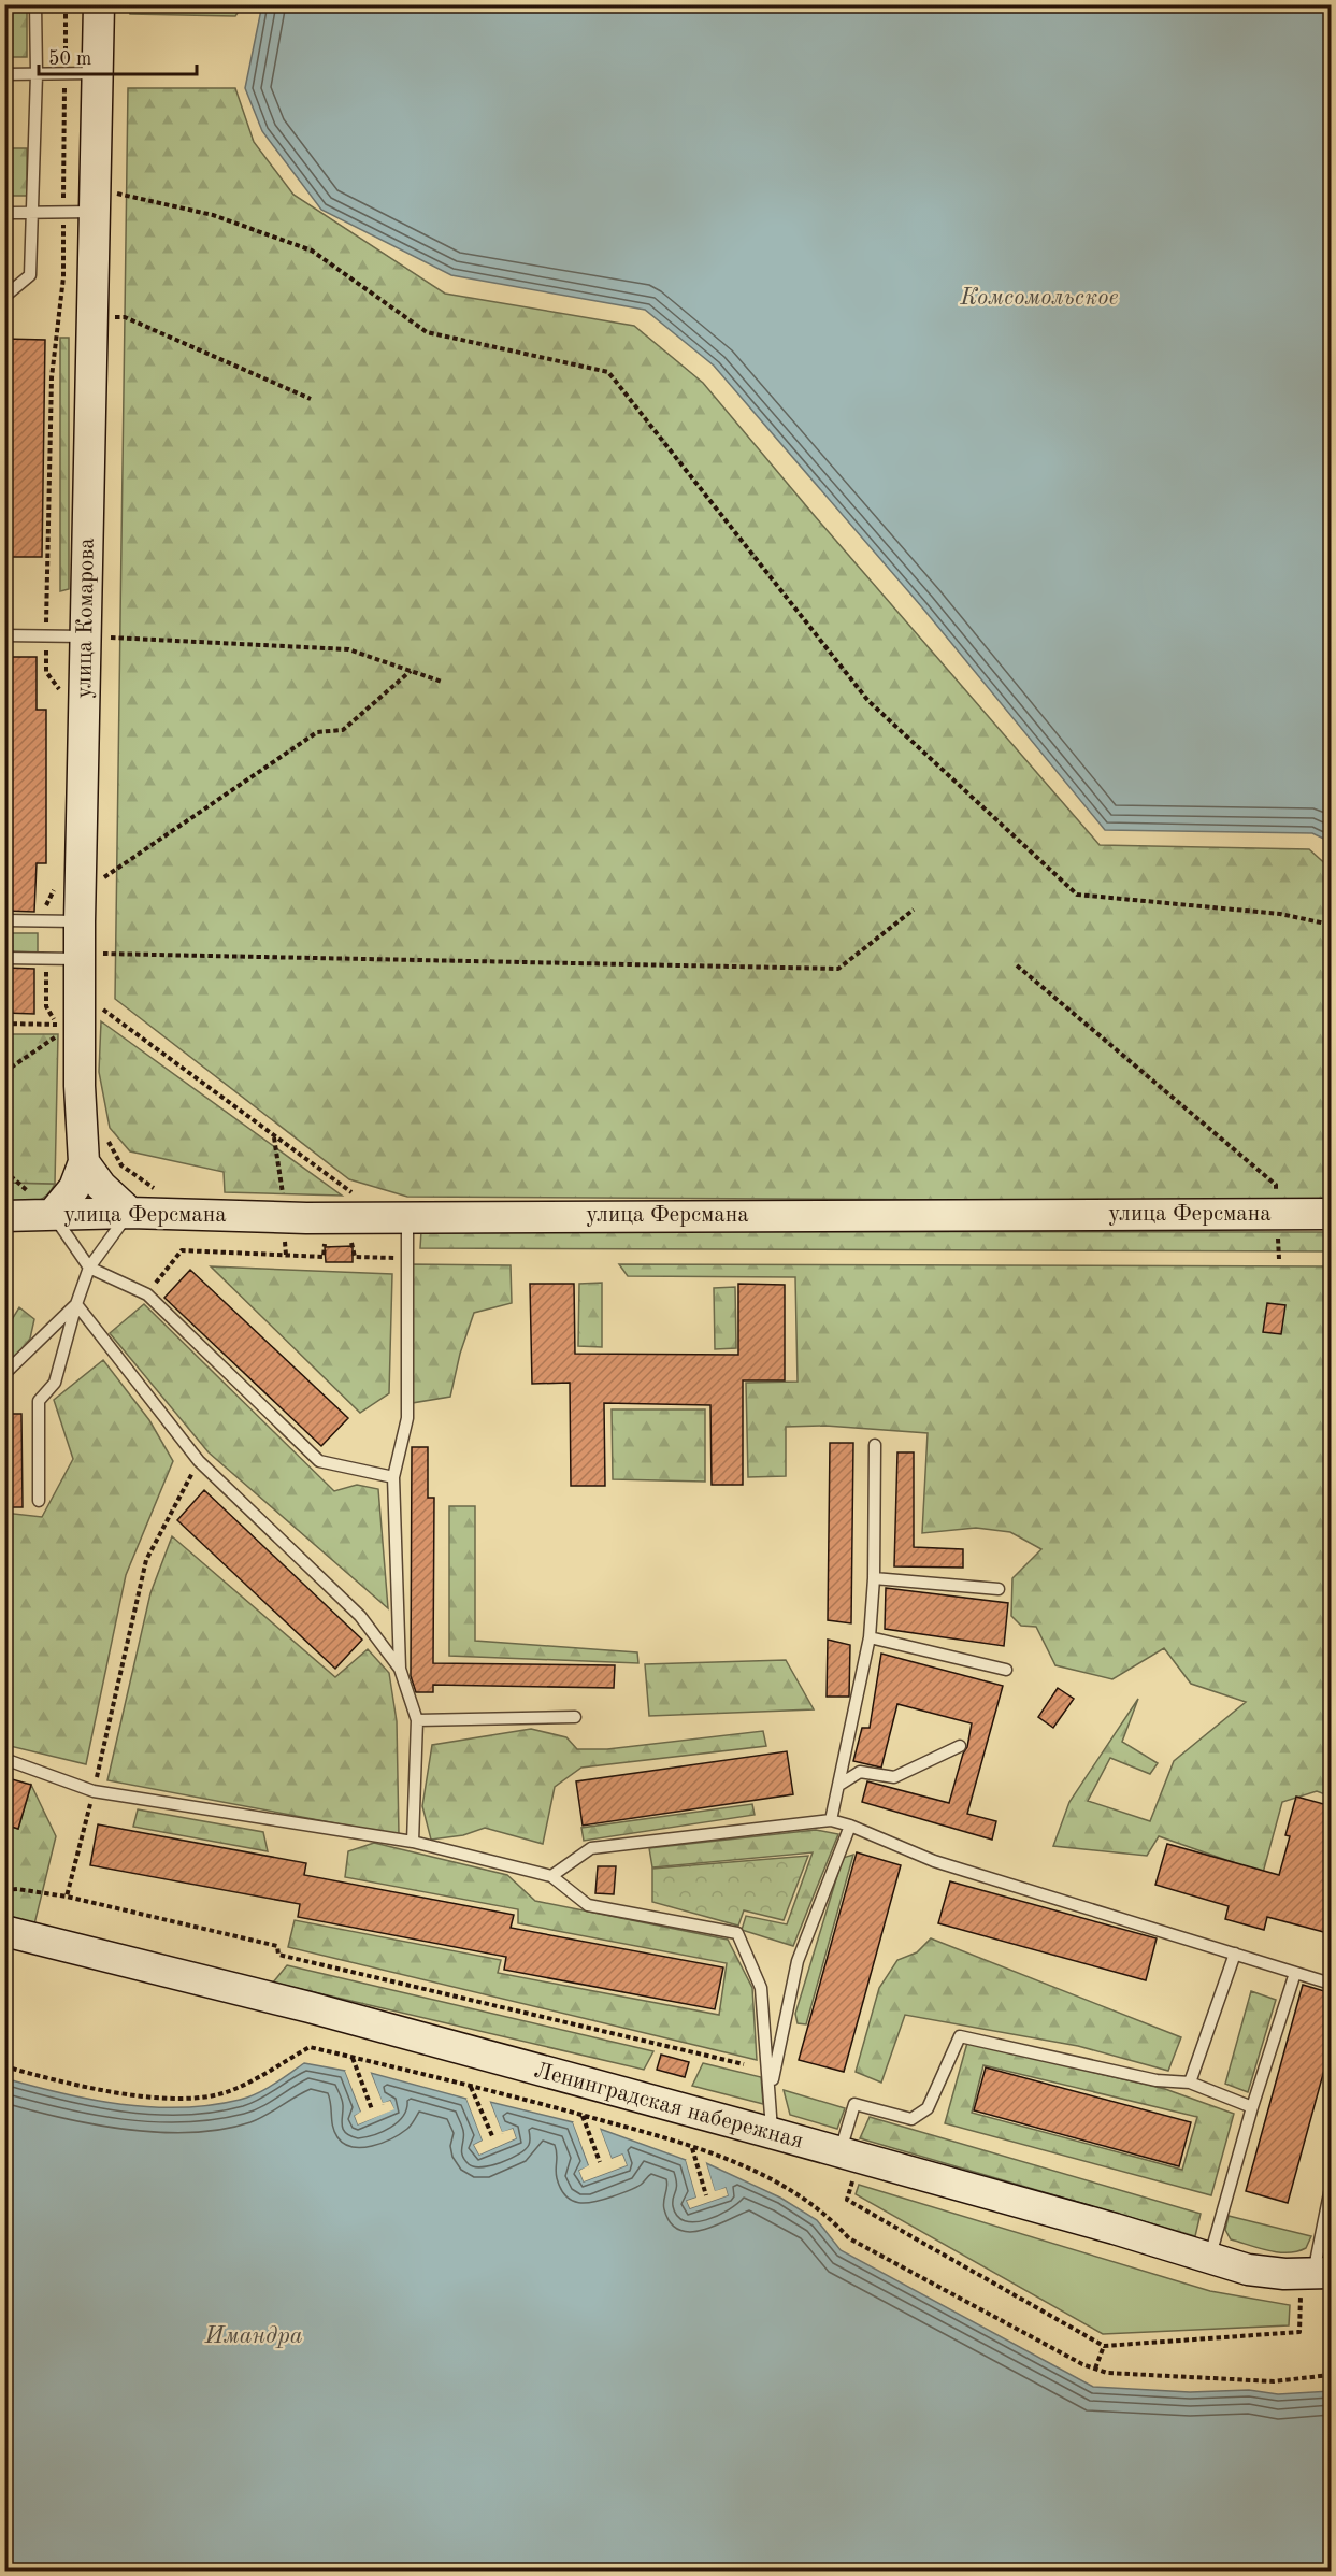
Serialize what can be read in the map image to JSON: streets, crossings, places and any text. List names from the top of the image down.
{
  "streets": {
    "street": ["улица Комарова", "улица Ферсмана", "Ленинградская набережная"]
  },
  "water": ["Комсомольское", "Имандра"],
  "scale_bar": "50 m"
}
